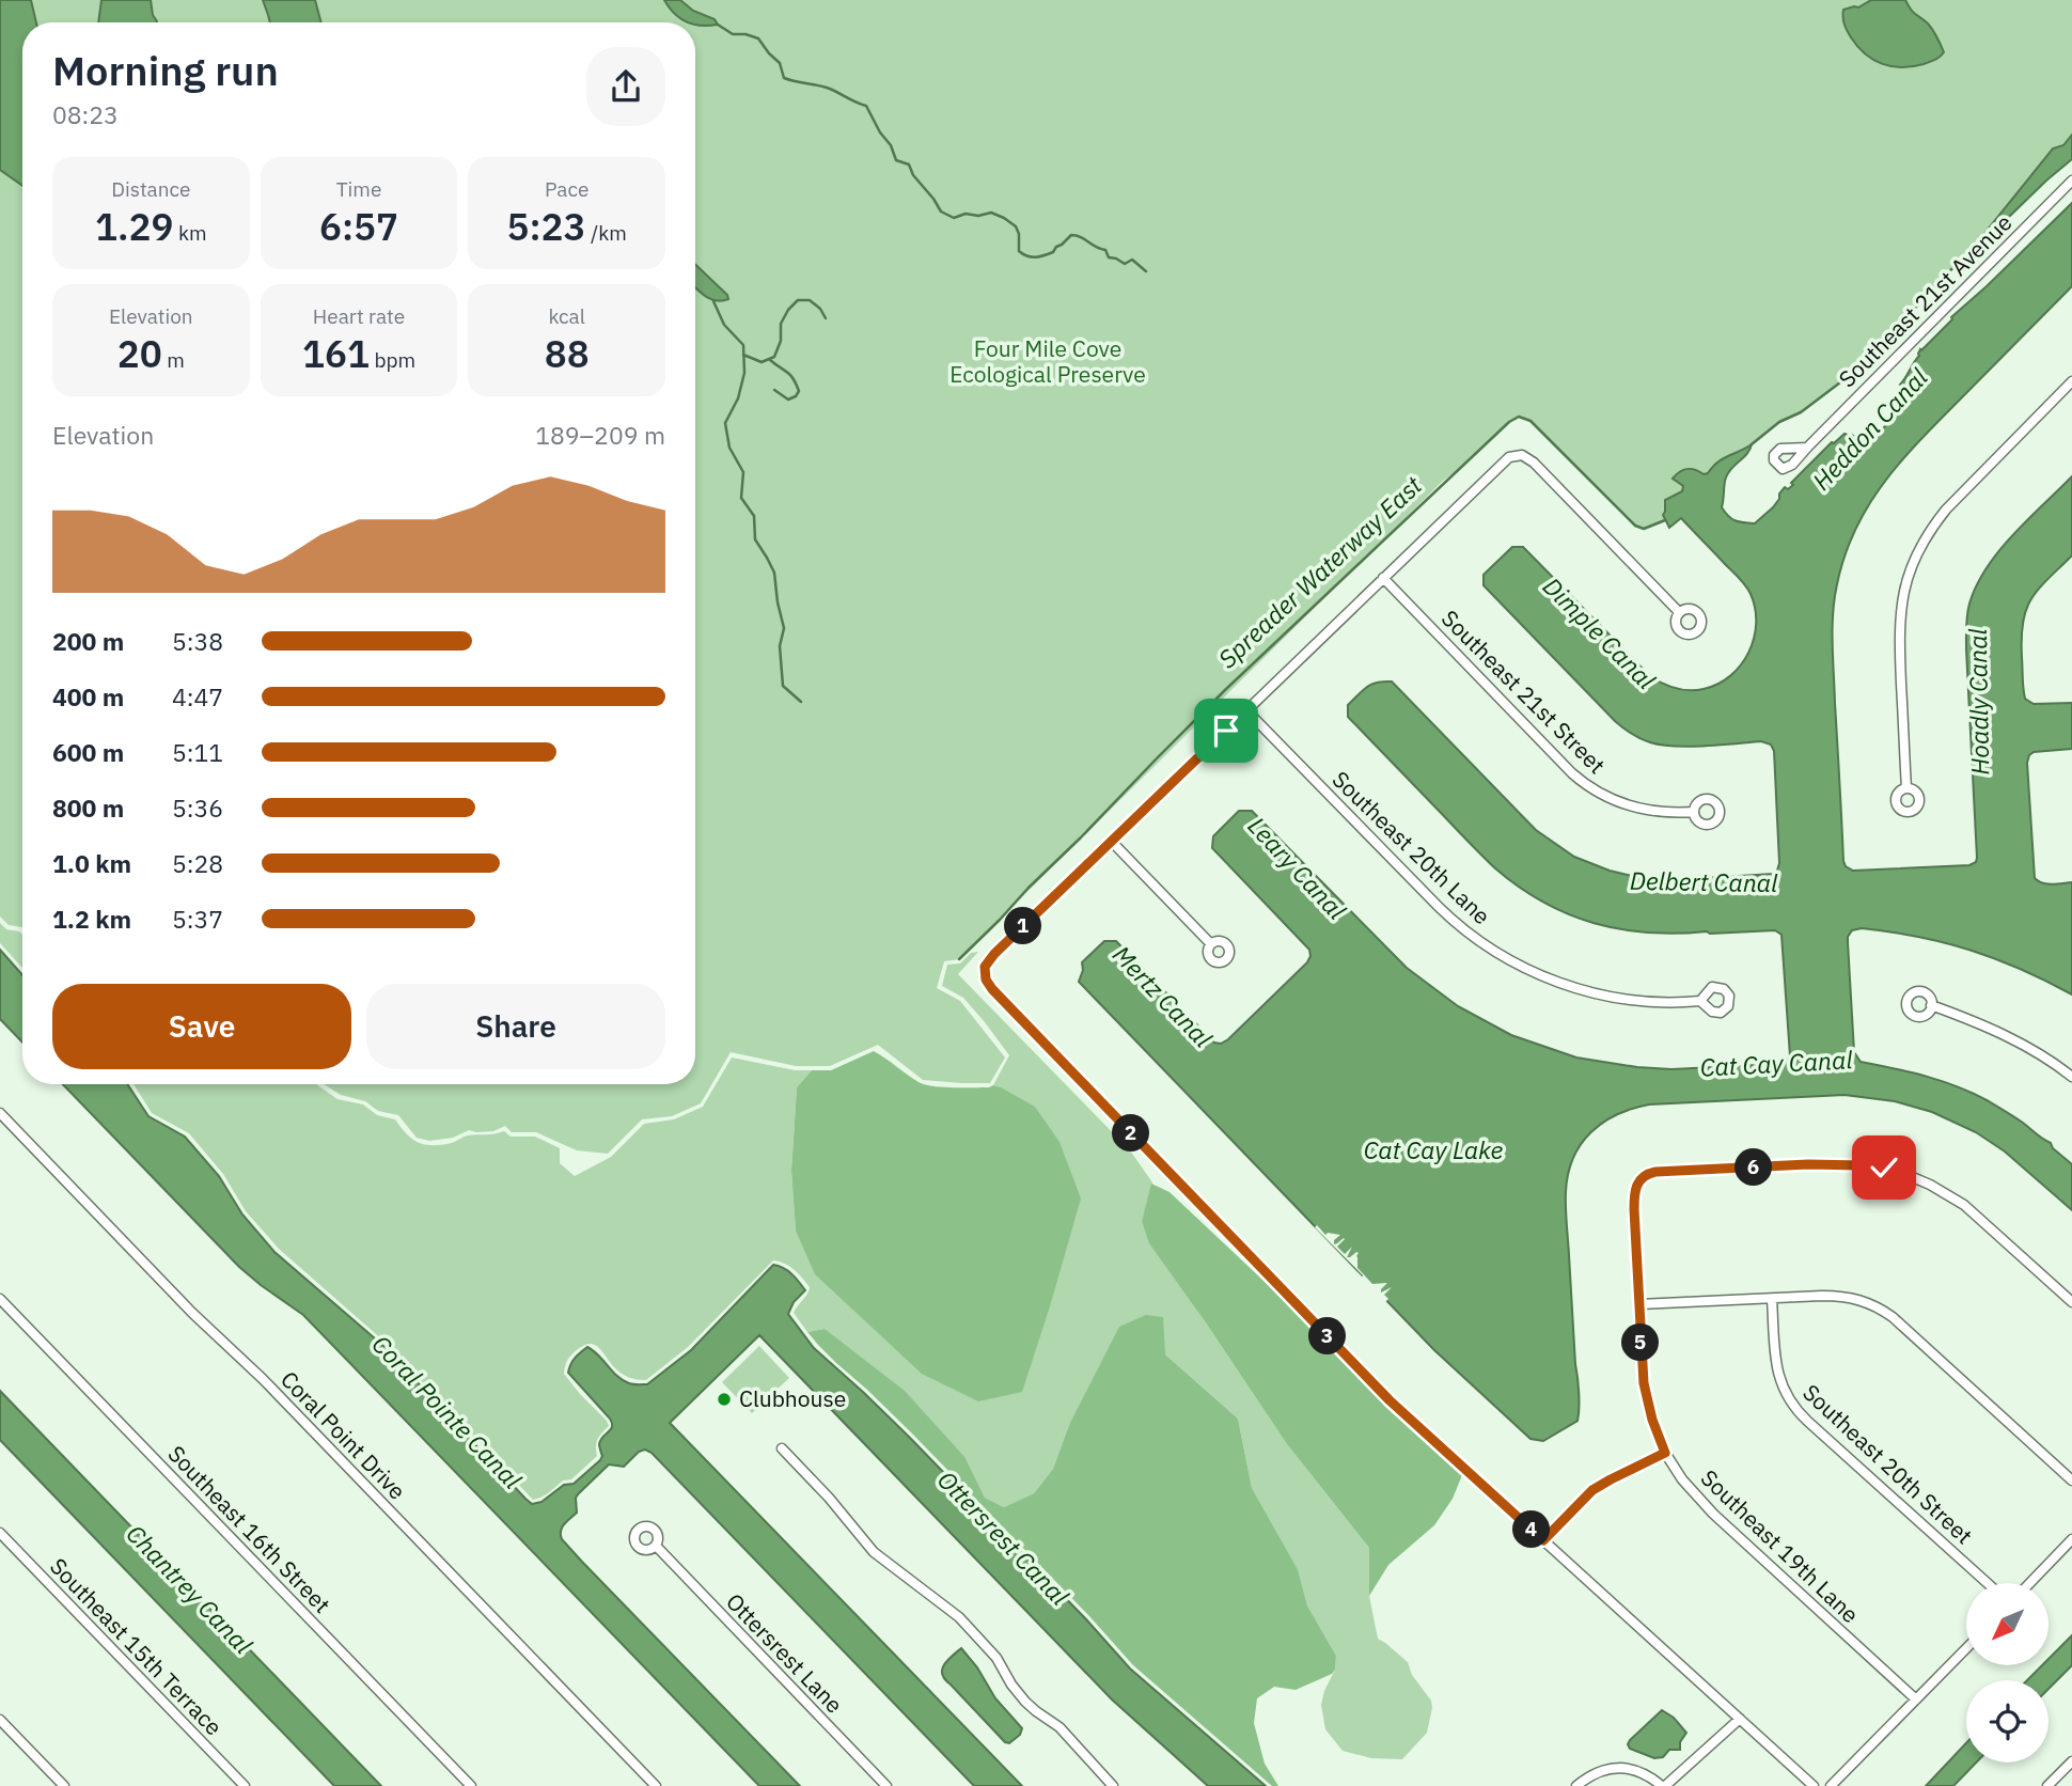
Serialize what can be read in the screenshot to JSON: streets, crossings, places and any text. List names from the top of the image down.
{
  "streets": {
    "street": [
      "Southeast 21st Avenue",
      "Southeast 21st Street",
      "Southeast 20th Lane",
      "Coral Point Drive",
      "Southeast 20th Street",
      "Southeast 16th Street",
      "Southeast 19th Lane",
      "Southeast 15th Terrace",
      "Ottersrest Lane"
    ]
  },
  "water": [
    "Heddon Canal",
    "Spreader Waterway East",
    "Dimple Canal",
    "Hoadly Canal",
    "Leary Canal",
    "Delbert Canal",
    "Mertz Canal",
    "Cat Cay Canal",
    "Cat Cay Lake",
    "Coral Pointe Canal",
    "Ottersrest Canal",
    "Chantrey Canal"
  ],
  "parks": ["Four Mile Cove Ecological Preserve"],
  "places": ["Clubhouse"],
  "north": "bottom left",
  "page": {
    "heading": ["Morning run", "08:23"],
    "stats": [
      ["Distance", "1.29 km"],
      ["Time", "6:57"],
      ["Pace", "5:23 /km"],
      ["Elevation", "20 m"],
      ["Heart rate", "161 bpm"],
      ["kcal", "88"]
    ],
    "chart": ["Elevation", "189–209 m"],
    "list": [
      {
        "name": "200 m",
        "note": "5:38"
      },
      {
        "name": "400 m",
        "note": "4:47"
      },
      {
        "name": "600 m",
        "note": "5:11"
      },
      {
        "name": "800 m",
        "note": "5:36"
      },
      {
        "name": "1.0 km",
        "note": "5:28"
      },
      {
        "name": "1.2 km",
        "note": "5:37"
      }
    ],
    "pins": [
      "1",
      "2",
      "6",
      "3",
      "5",
      "4"
    ],
    "buttons": ["Save", "Share"]
  }
}
